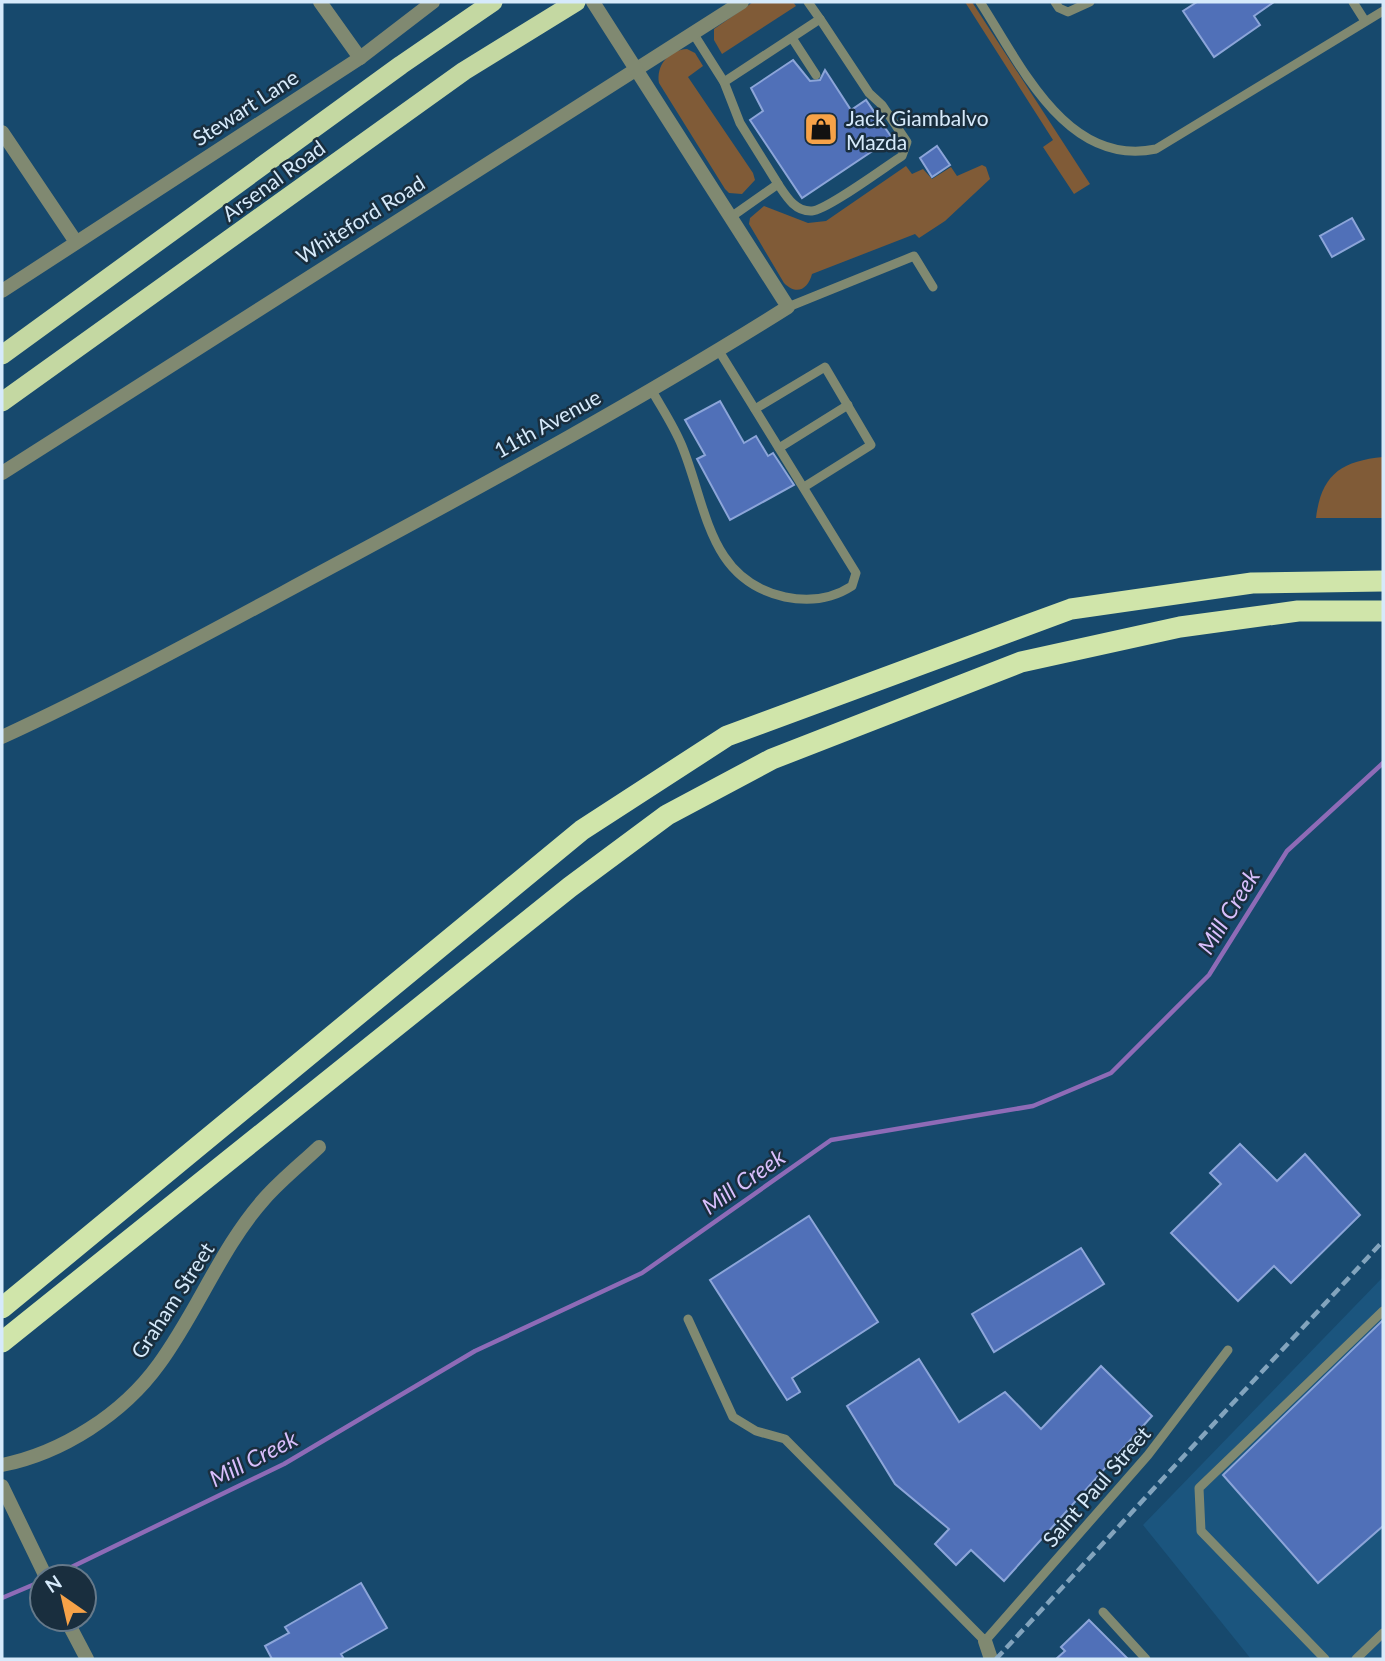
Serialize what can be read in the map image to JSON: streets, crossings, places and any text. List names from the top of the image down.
{
  "streets": {
    "highway": ["Arsenal Road"],
    "street": [
      "Stewart Lane",
      "Whiteford Road",
      "11th Avenue",
      "Graham Street"
    ],
    "lane": ["Saint Paul Street"]
  },
  "water": ["Mill Creek"],
  "places": {
    "shop": ["Jack Giambalvo Mazda"]
  },
  "north": "top left"
}
